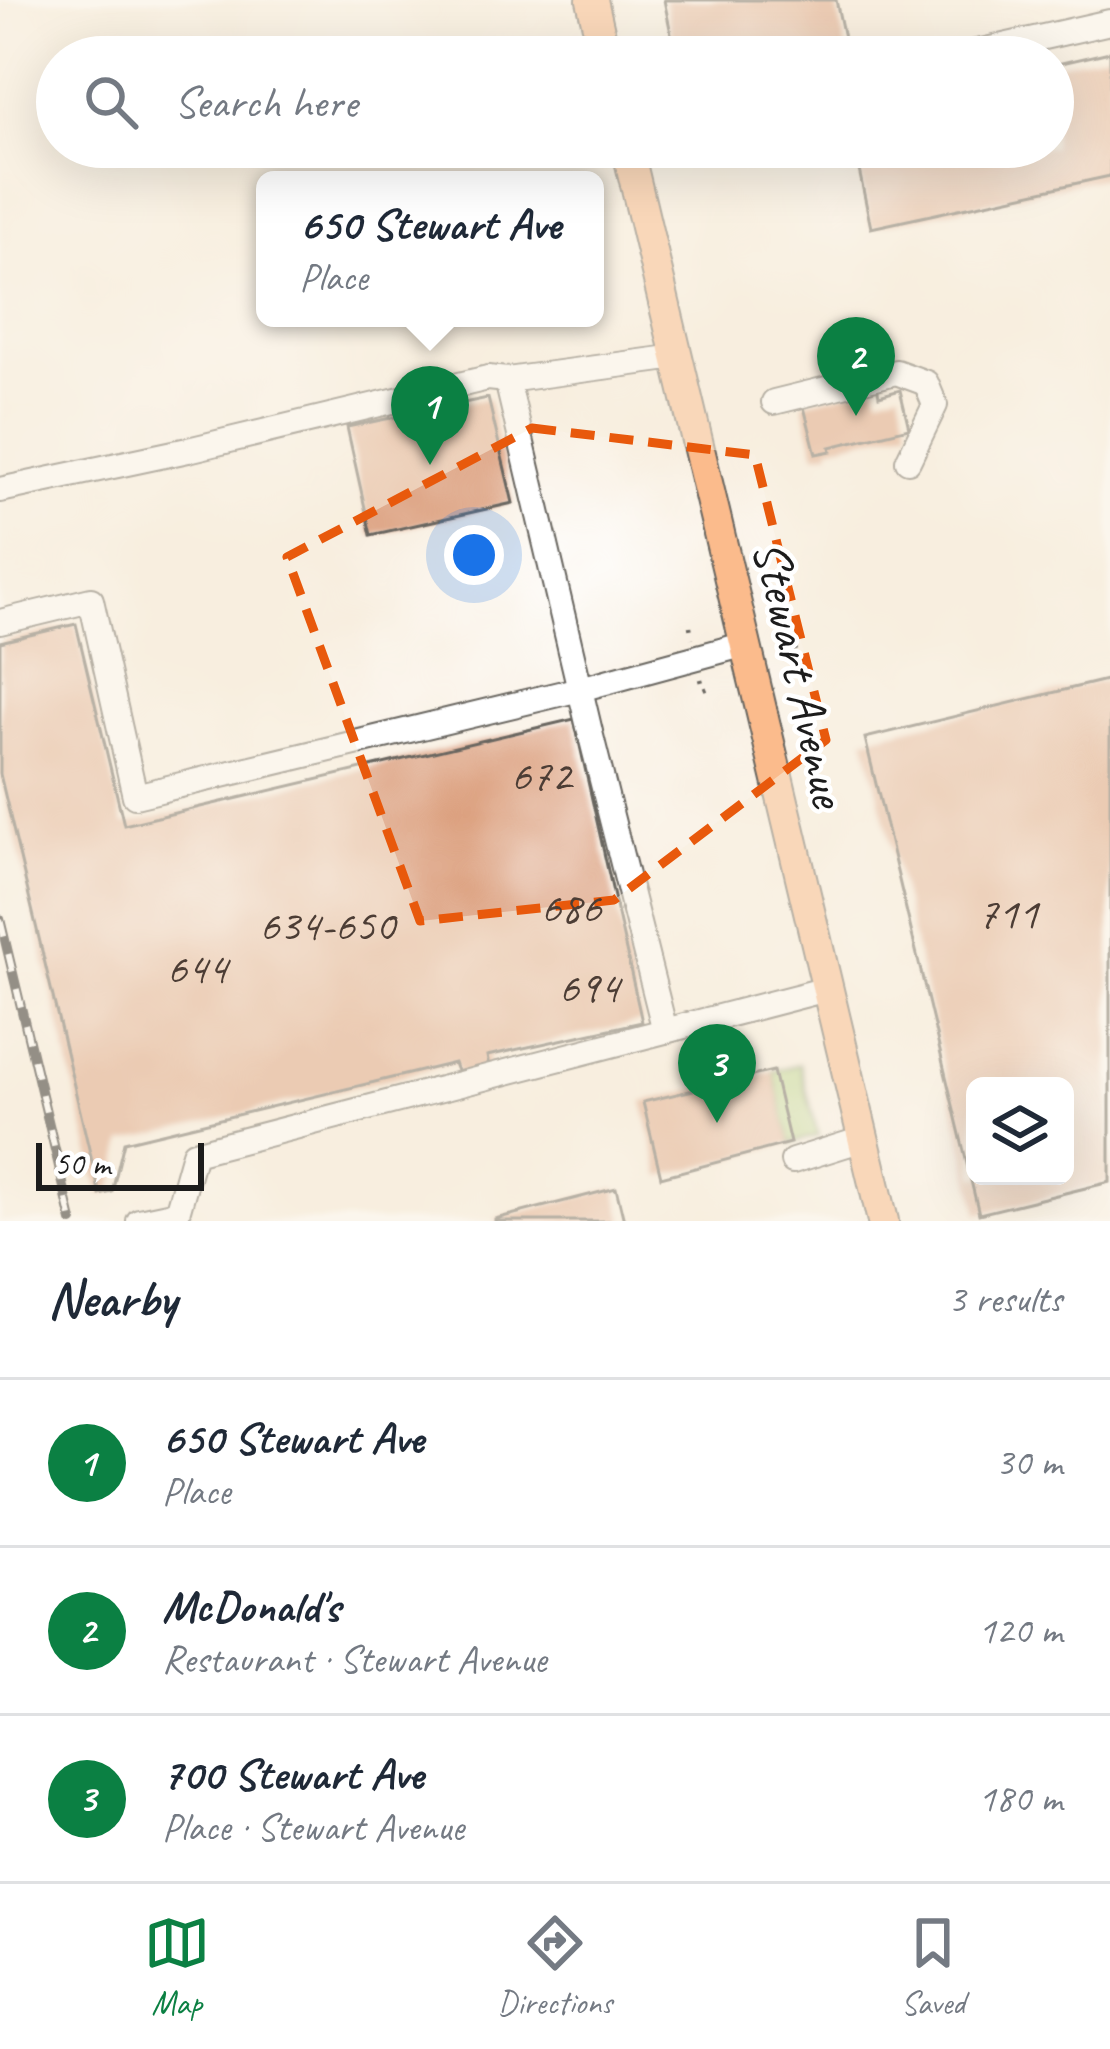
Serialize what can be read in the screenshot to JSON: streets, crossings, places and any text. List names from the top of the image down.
{
  "streets": {
    "main road": ["Stewart Avenue"]
  },
  "house_numbers": [
    "672",
    "686",
    "711",
    "634-650",
    "644",
    "694"
  ],
  "scale_bar": "50 m",
  "page": {
    "search": "Search here",
    "popup": ["650 Stewart Ave", "Place"],
    "pins": ["2", "1", "3"],
    "scale": "50 m",
    "heading": ["Nearby", "3 results"],
    "list": [
      {
        "mark": "1",
        "name": "650 Stewart Ave",
        "note": "Place",
        "value": "30 m"
      },
      {
        "mark": "2",
        "name": "McDonald's",
        "note": "Restaurant · Stewart Avenue",
        "value": "120 m"
      },
      {
        "mark": "3",
        "name": "700 Stewart Ave",
        "note": "Place · Stewart Avenue",
        "value": "180 m"
      }
    ],
    "nav": ["Map", "Directions", "Saved"]
  }
}
